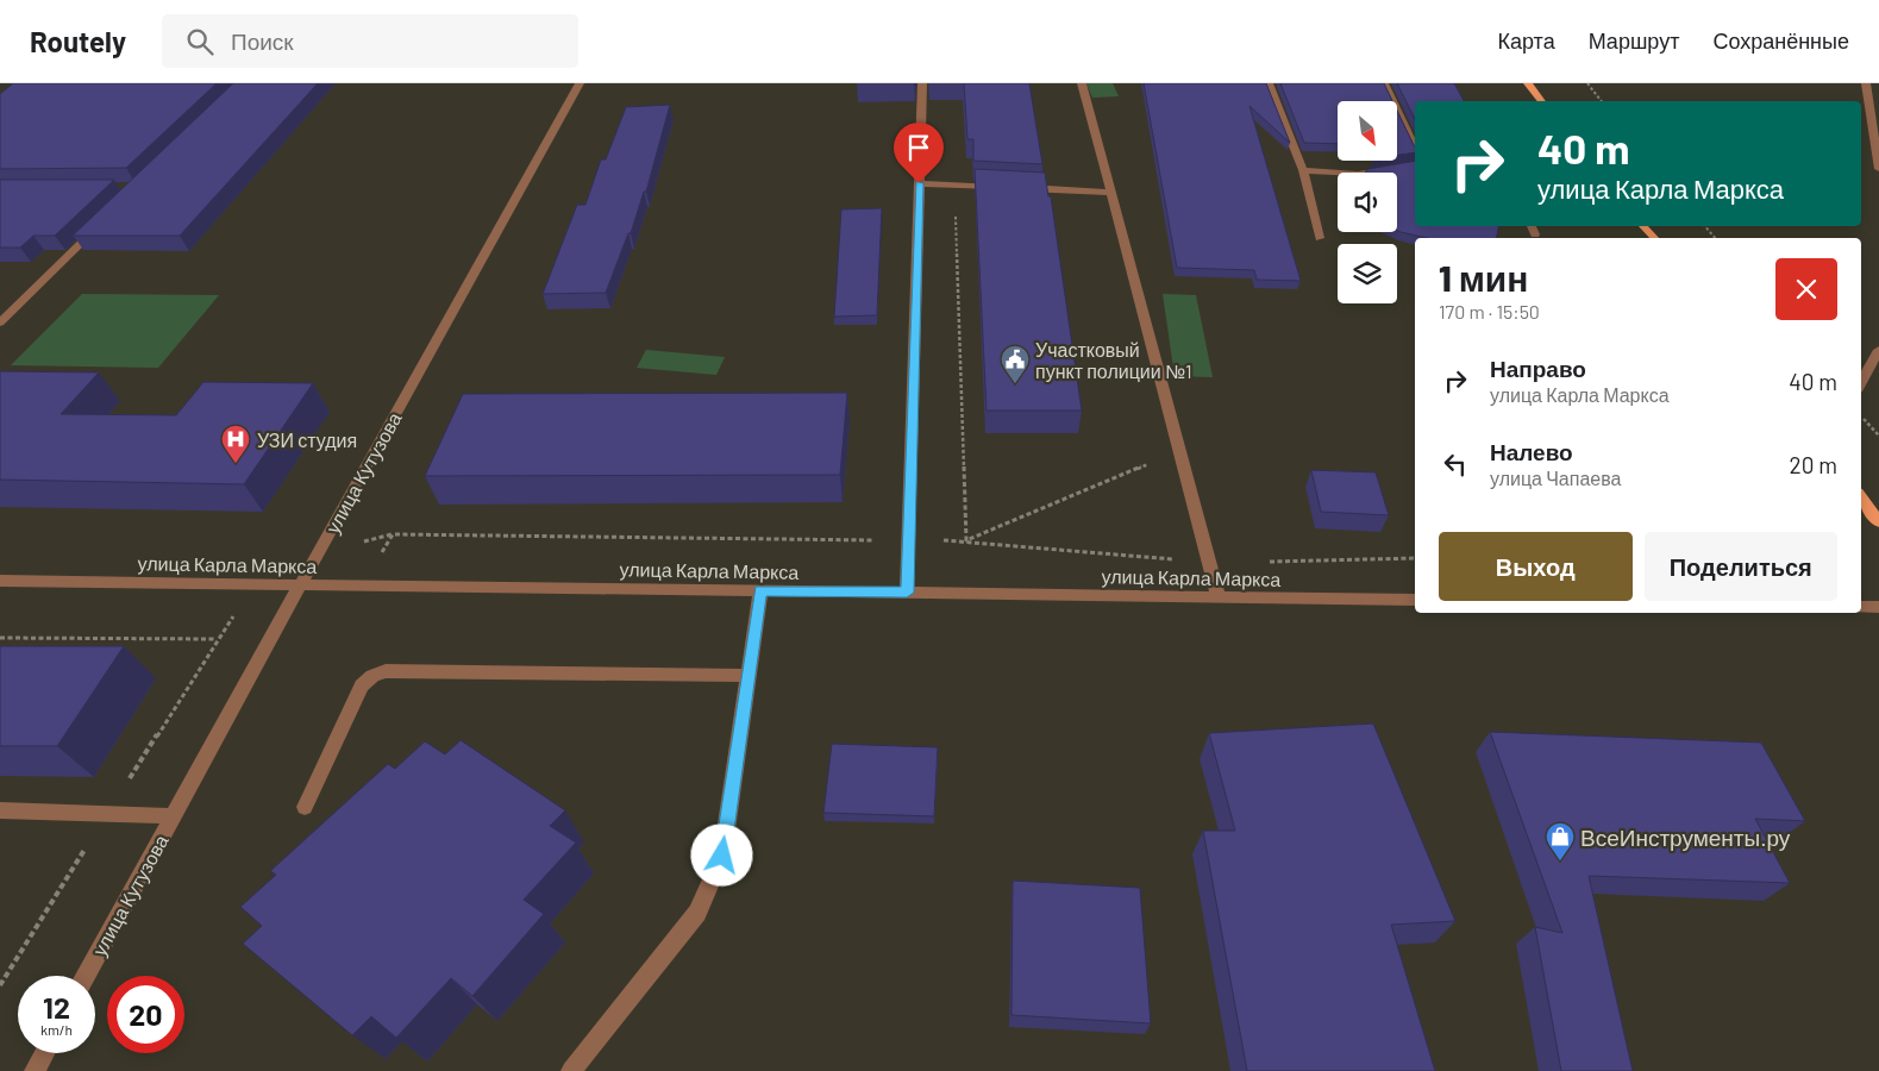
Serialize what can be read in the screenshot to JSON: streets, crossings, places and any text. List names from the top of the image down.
{
  "streets": {
    "street": ["улица Кутузова", "улица Карла Маркса"]
  },
  "crossings": [
    ["улица Кутузова", "улица Карла Маркса"]
  ],
  "places": {
    "public building": ["Участковый пункт полиции №1"],
    "hospital": ["УЗИ студия"],
    "shop": ["ВсеИнструменты.ру"]
  },
  "north": "bottom right",
  "page": {
    "header": "Routely",
    "search": "Поиск",
    "nav": ["Карта", "Маршрут", "Сохранённые"],
    "turn": ["40 m", "улица Карла Маркса"],
    "heading": ["1 мин", "170 m · 15:50"],
    "list": [
      {
        "name": "Направо",
        "note": "улица Карла Маркса",
        "value": "40 m"
      },
      {
        "name": "Налево",
        "note": "улица Чапаева",
        "value": "20 m"
      }
    ],
    "buttons": ["Выход", "Поделиться"],
    "speed": "12 km/h",
    "limit": "20"
  }
}
